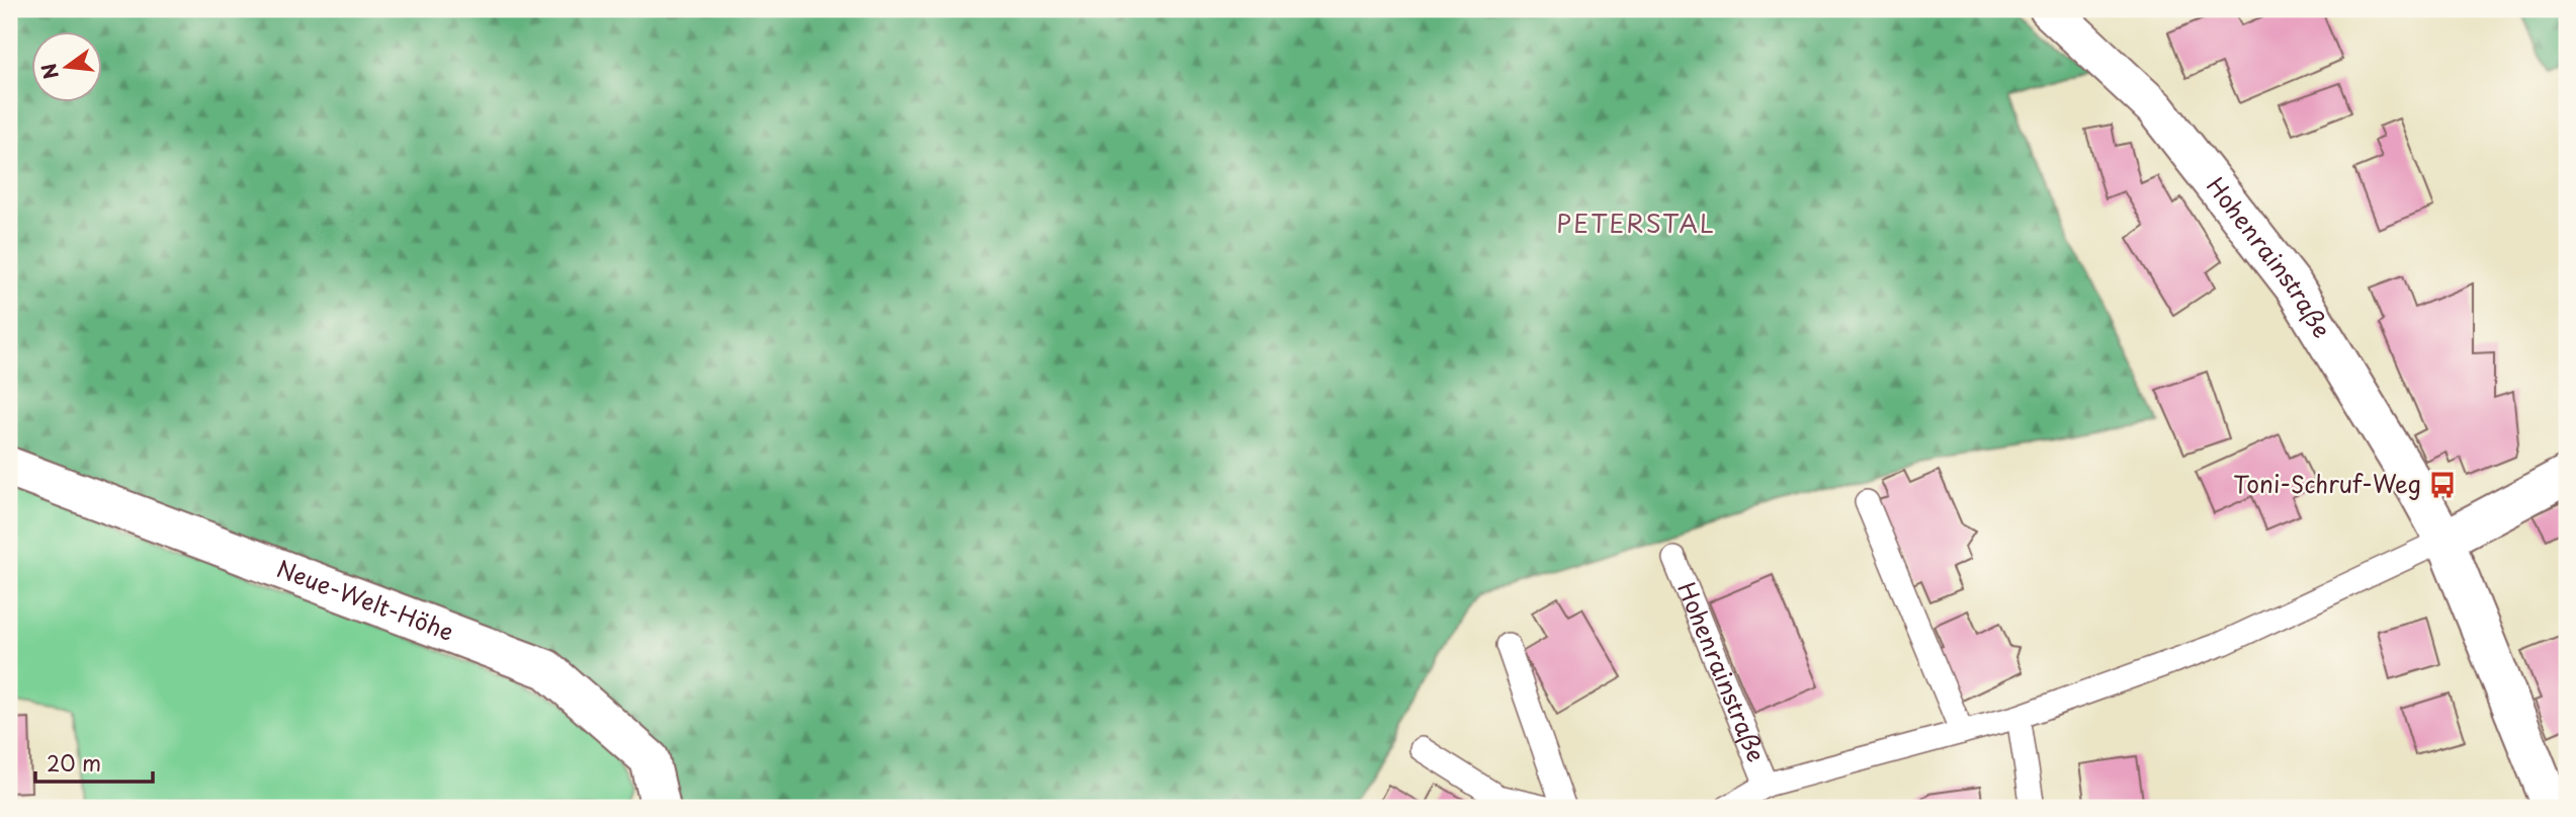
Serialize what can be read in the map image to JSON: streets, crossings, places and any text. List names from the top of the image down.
{
  "streets": {
    "street": ["Hohenrainstraße", "Neue-Welt-Höhe"]
  },
  "districts": ["PETERSTAL"],
  "places": {
    "bus stop": ["Toni-Schruf-Weg"]
  },
  "scale_bar": "20 m",
  "north": "left"
}
